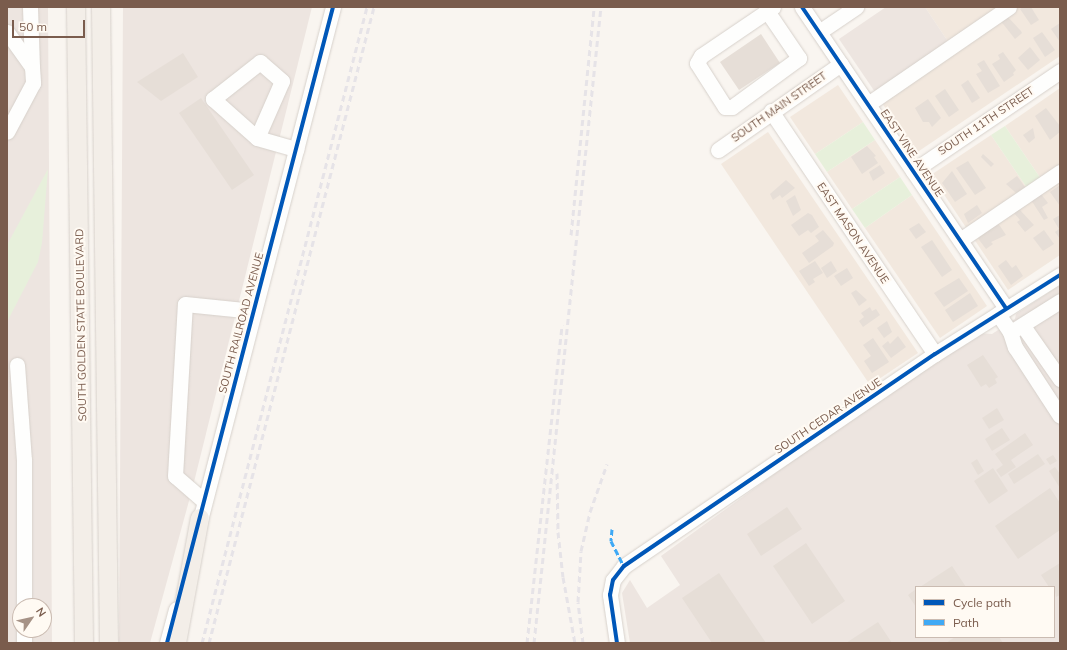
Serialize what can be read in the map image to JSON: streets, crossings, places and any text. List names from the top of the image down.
{
  "streets": {
    "main road": ["SOUTH GOLDEN STATE BOULEVARD"],
    "street": [
      "SOUTH MAIN STREET",
      "SOUTH 11TH STREET",
      "EAST VINE AVENUE",
      "EAST MASON AVENUE",
      "SOUTH RAILROAD AVENUE",
      "SOUTH CEDAR AVENUE"
    ]
  },
  "crossings": [
    ["SOUTH MAIN STREET", "EAST VINE AVENUE"],
    ["SOUTH MAIN STREET", "EAST MASON AVENUE"],
    ["SOUTH 11TH STREET", "EAST VINE AVENUE"],
    ["EAST VINE AVENUE", "SOUTH CEDAR AVENUE"],
    ["EAST MASON AVENUE", "SOUTH CEDAR AVENUE"]
  ],
  "legend": ["Cycle path", "Path"],
  "scale_bar": "50 m",
  "north": "top right"
}
